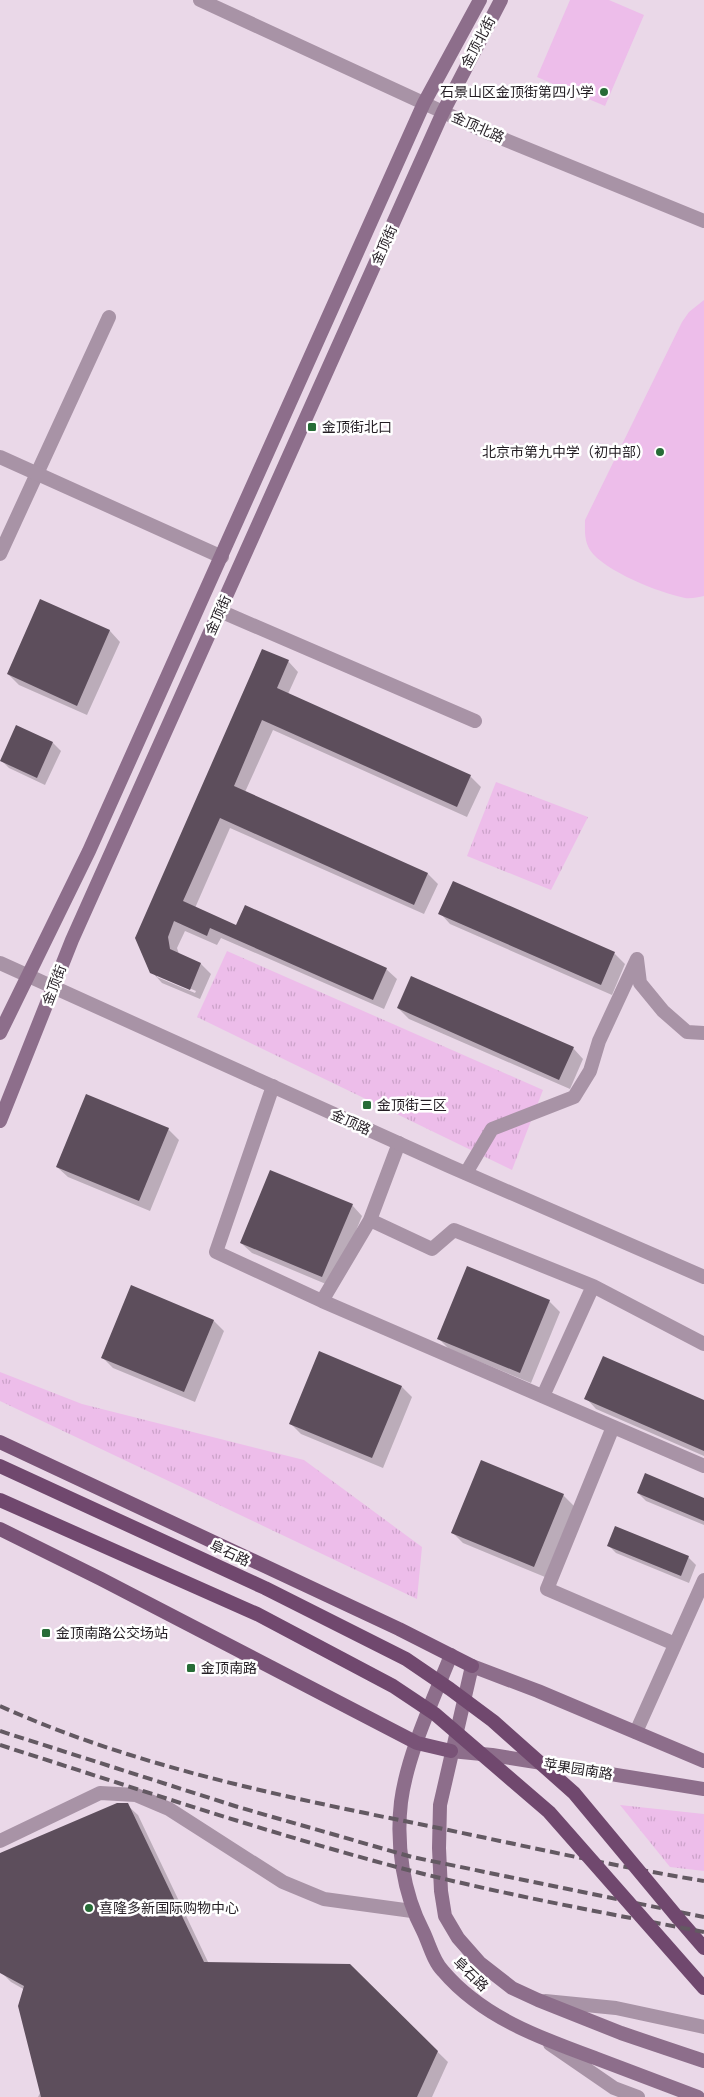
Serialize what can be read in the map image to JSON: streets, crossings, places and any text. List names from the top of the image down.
{
  "streets": {
    "highway": ["阜石路"],
    "main road": ["金顶北街", "金顶街", "苹果园南路"],
    "street": ["金顶北路", "金顶路"]
  },
  "crossings": [
    ["金顶北街", "金顶北路"],
    ["金顶北街", "金顶街"],
    ["金顶北路", "金顶街"],
    ["金顶街", "金顶路"],
    ["阜石路", "苹果园南路"]
  ],
  "places": {
    "other": ["石景山区金顶街第四小学", "北京市第九中学（初中部）", "喜隆多新国际购物中心"],
    "transit": [
      "金顶街北口",
      "金顶街三区",
      "金顶南路公交场站",
      "金顶南路"
    ]
  }
}
